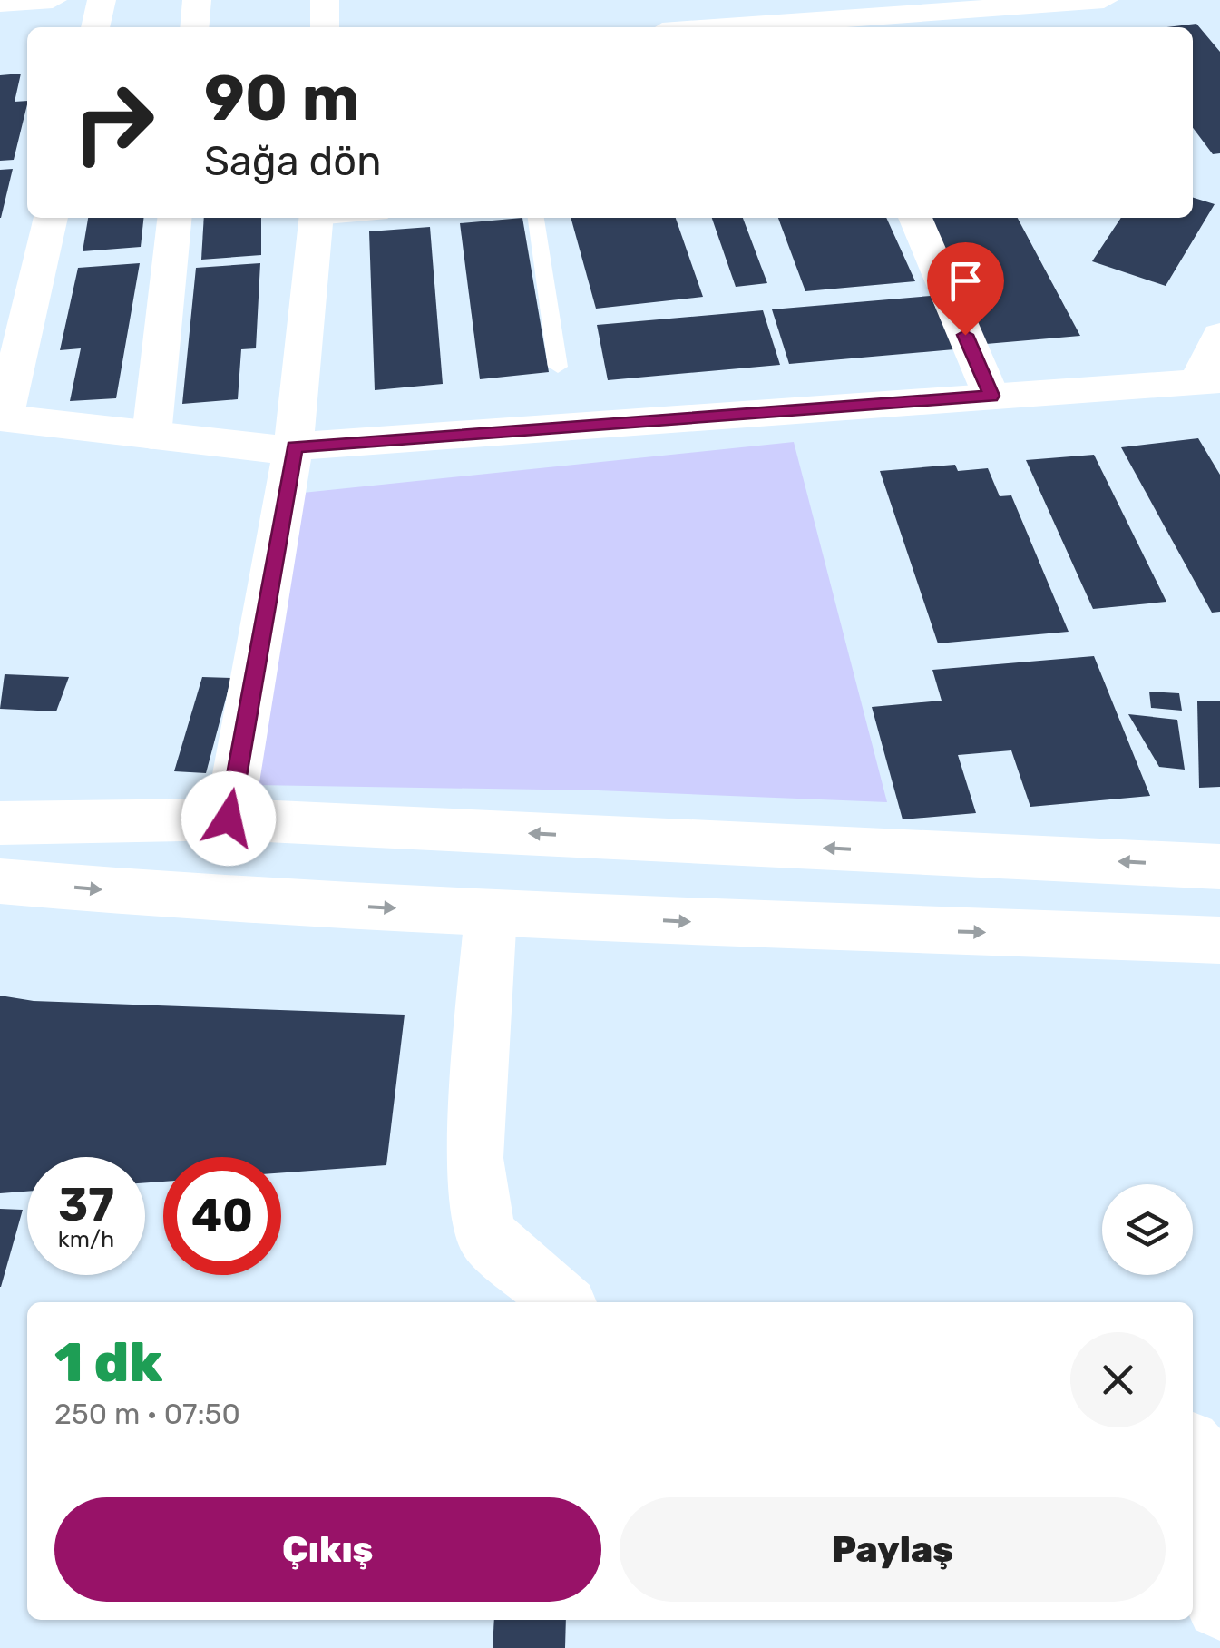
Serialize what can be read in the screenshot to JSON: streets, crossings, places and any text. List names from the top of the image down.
{
  "page": {
    "turn": ["90 m", "Sağa dön"],
    "speed": "37 km/h",
    "limit": "40",
    "heading": ["1 dk", "250 m · 07:50"],
    "buttons": ["Çıkış", "Paylaş"]
  }
}
